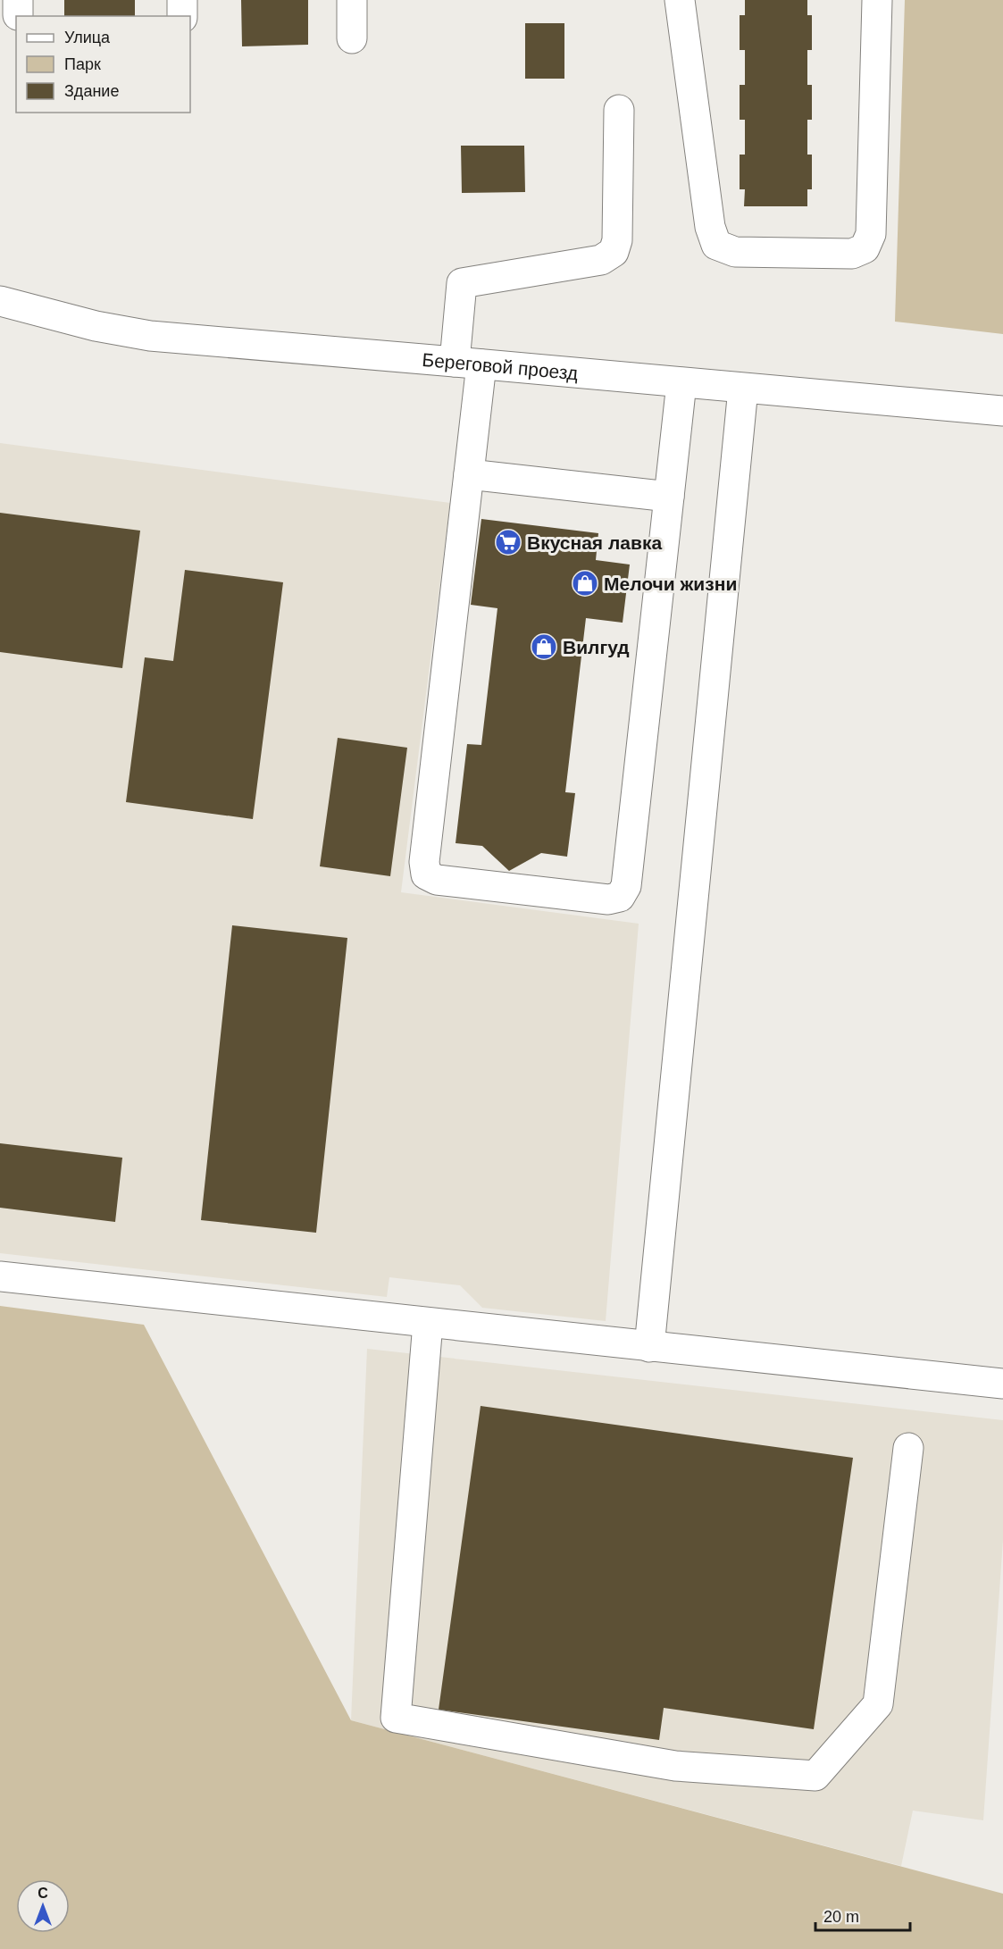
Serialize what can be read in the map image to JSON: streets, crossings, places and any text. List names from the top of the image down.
{
  "streets": {
    "street": ["Береговой проезд"]
  },
  "places": {
    "supermarket": ["Вкусная лавка"],
    "shop": ["Мелочи жизни", "Вилгуд"]
  },
  "legend": ["Улица", "Парк", "Здание"],
  "scale_bar": "20 m",
  "north": "top"
}
